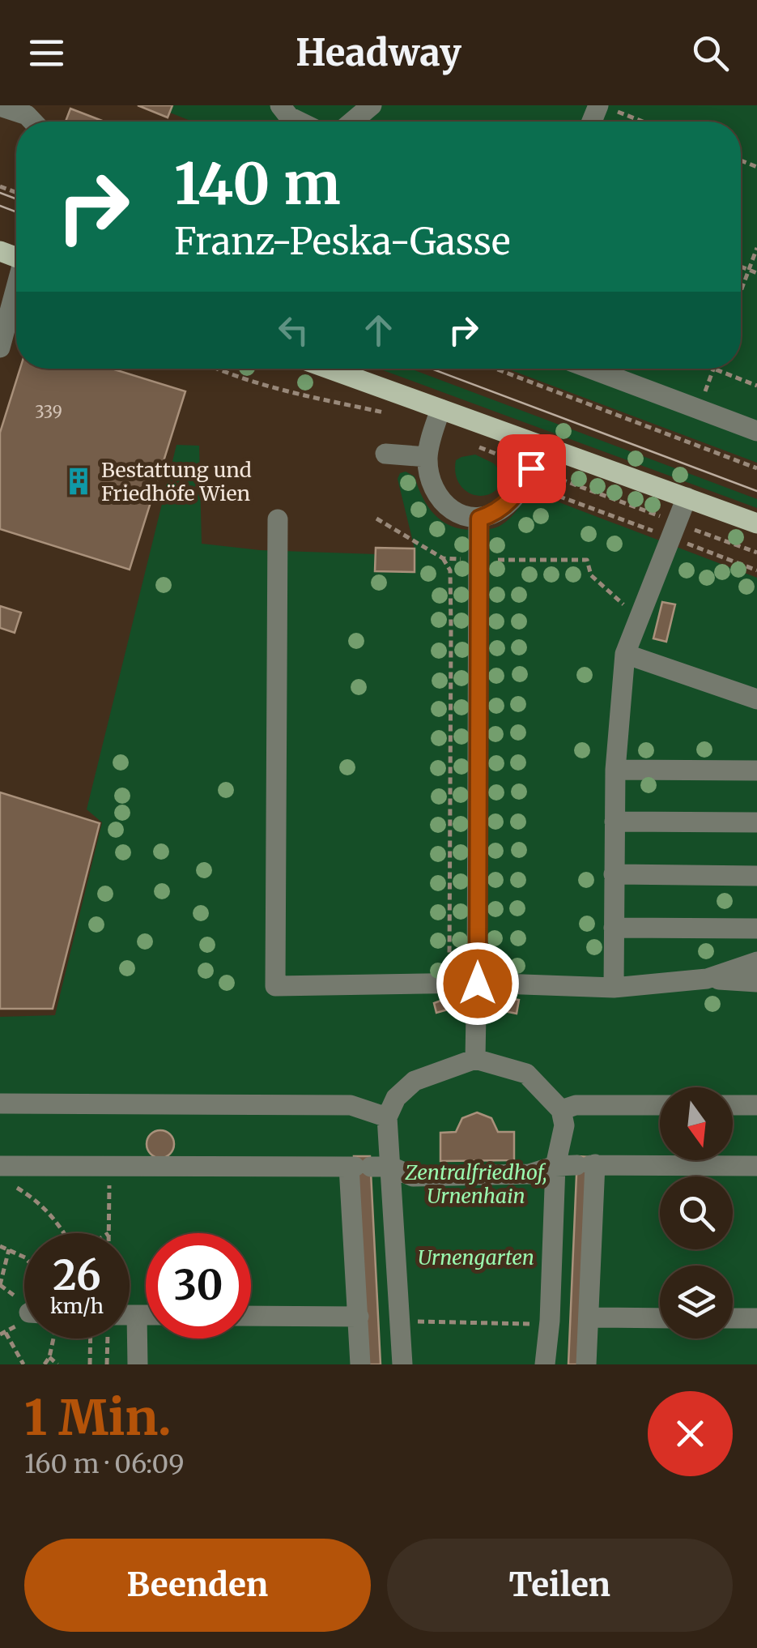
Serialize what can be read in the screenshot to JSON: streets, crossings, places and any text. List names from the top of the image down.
{
  "parks": ["Zentralfriedhof, Urnenhain", "Urnengarten"],
  "places": {
    "building": ["Bestattung und Friedhöfe Wien"]
  },
  "house_numbers": ["339"],
  "north": "bottom",
  "page": {
    "header": "Headway",
    "turn": ["140 m", "Franz-Peska-Gasse"],
    "speed": "26 km/h",
    "limit": "30",
    "heading": ["1 Min.", "160 m · 06:09"],
    "buttons": ["Beenden", "Teilen"]
  }
}
